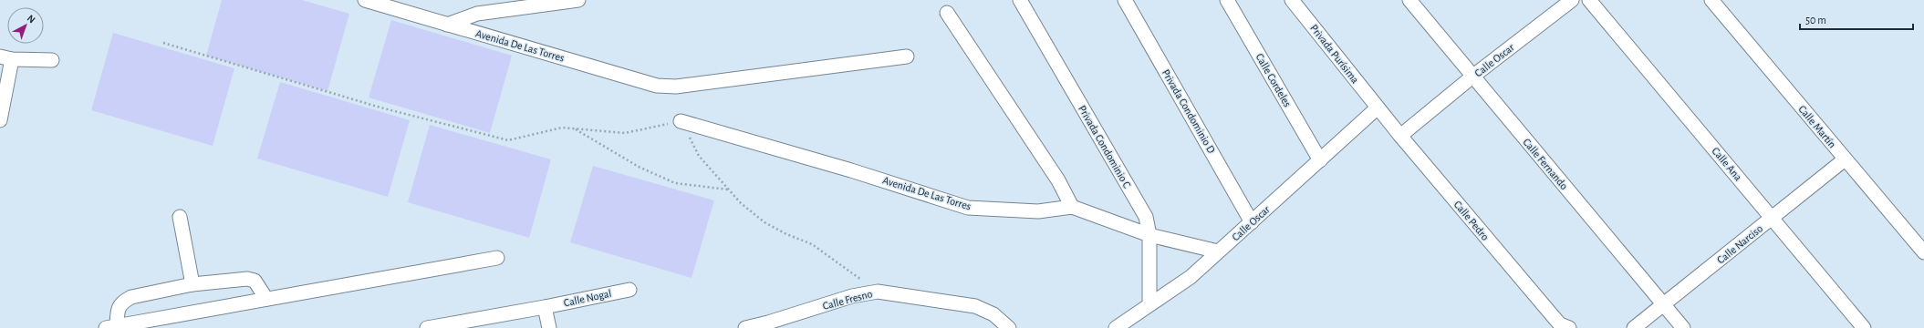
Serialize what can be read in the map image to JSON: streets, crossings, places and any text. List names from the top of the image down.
{
  "streets": {
    "street": [
      "Avenida De Las Torres",
      "Privada Purísima",
      "Calle Oscar",
      "Calle Cordeles",
      "Privada Condominio D",
      "Calle Martín",
      "Privada Condominio C",
      "Calle Fernando",
      "Calle Ana",
      "Calle Pedro",
      "Calle Narciso",
      "Calle Nogal",
      "Calle Fresno"
    ]
  },
  "crossings": [
    ["Avenida De Las Torres", "Calle Oscar"],
    ["Avenida De Las Torres", "Privada Condominio C"],
    ["Privada Purísima", "Calle Oscar"],
    ["Privada Purísima", "Calle Pedro"],
    ["Calle Oscar", "Calle Cordeles"],
    ["Calle Oscar", "Privada Condominio D"],
    ["Calle Oscar", "Privada Condominio C"],
    ["Calle Oscar", "Calle Fernando"],
    ["Calle Oscar", "Calle Pedro"],
    ["Calle Martín", "Calle Narciso"],
    ["Calle Fernando", "Calle Narciso"],
    ["Calle Ana", "Calle Narciso"]
  ],
  "scale_bar": "50 m",
  "north": "top right"
}
